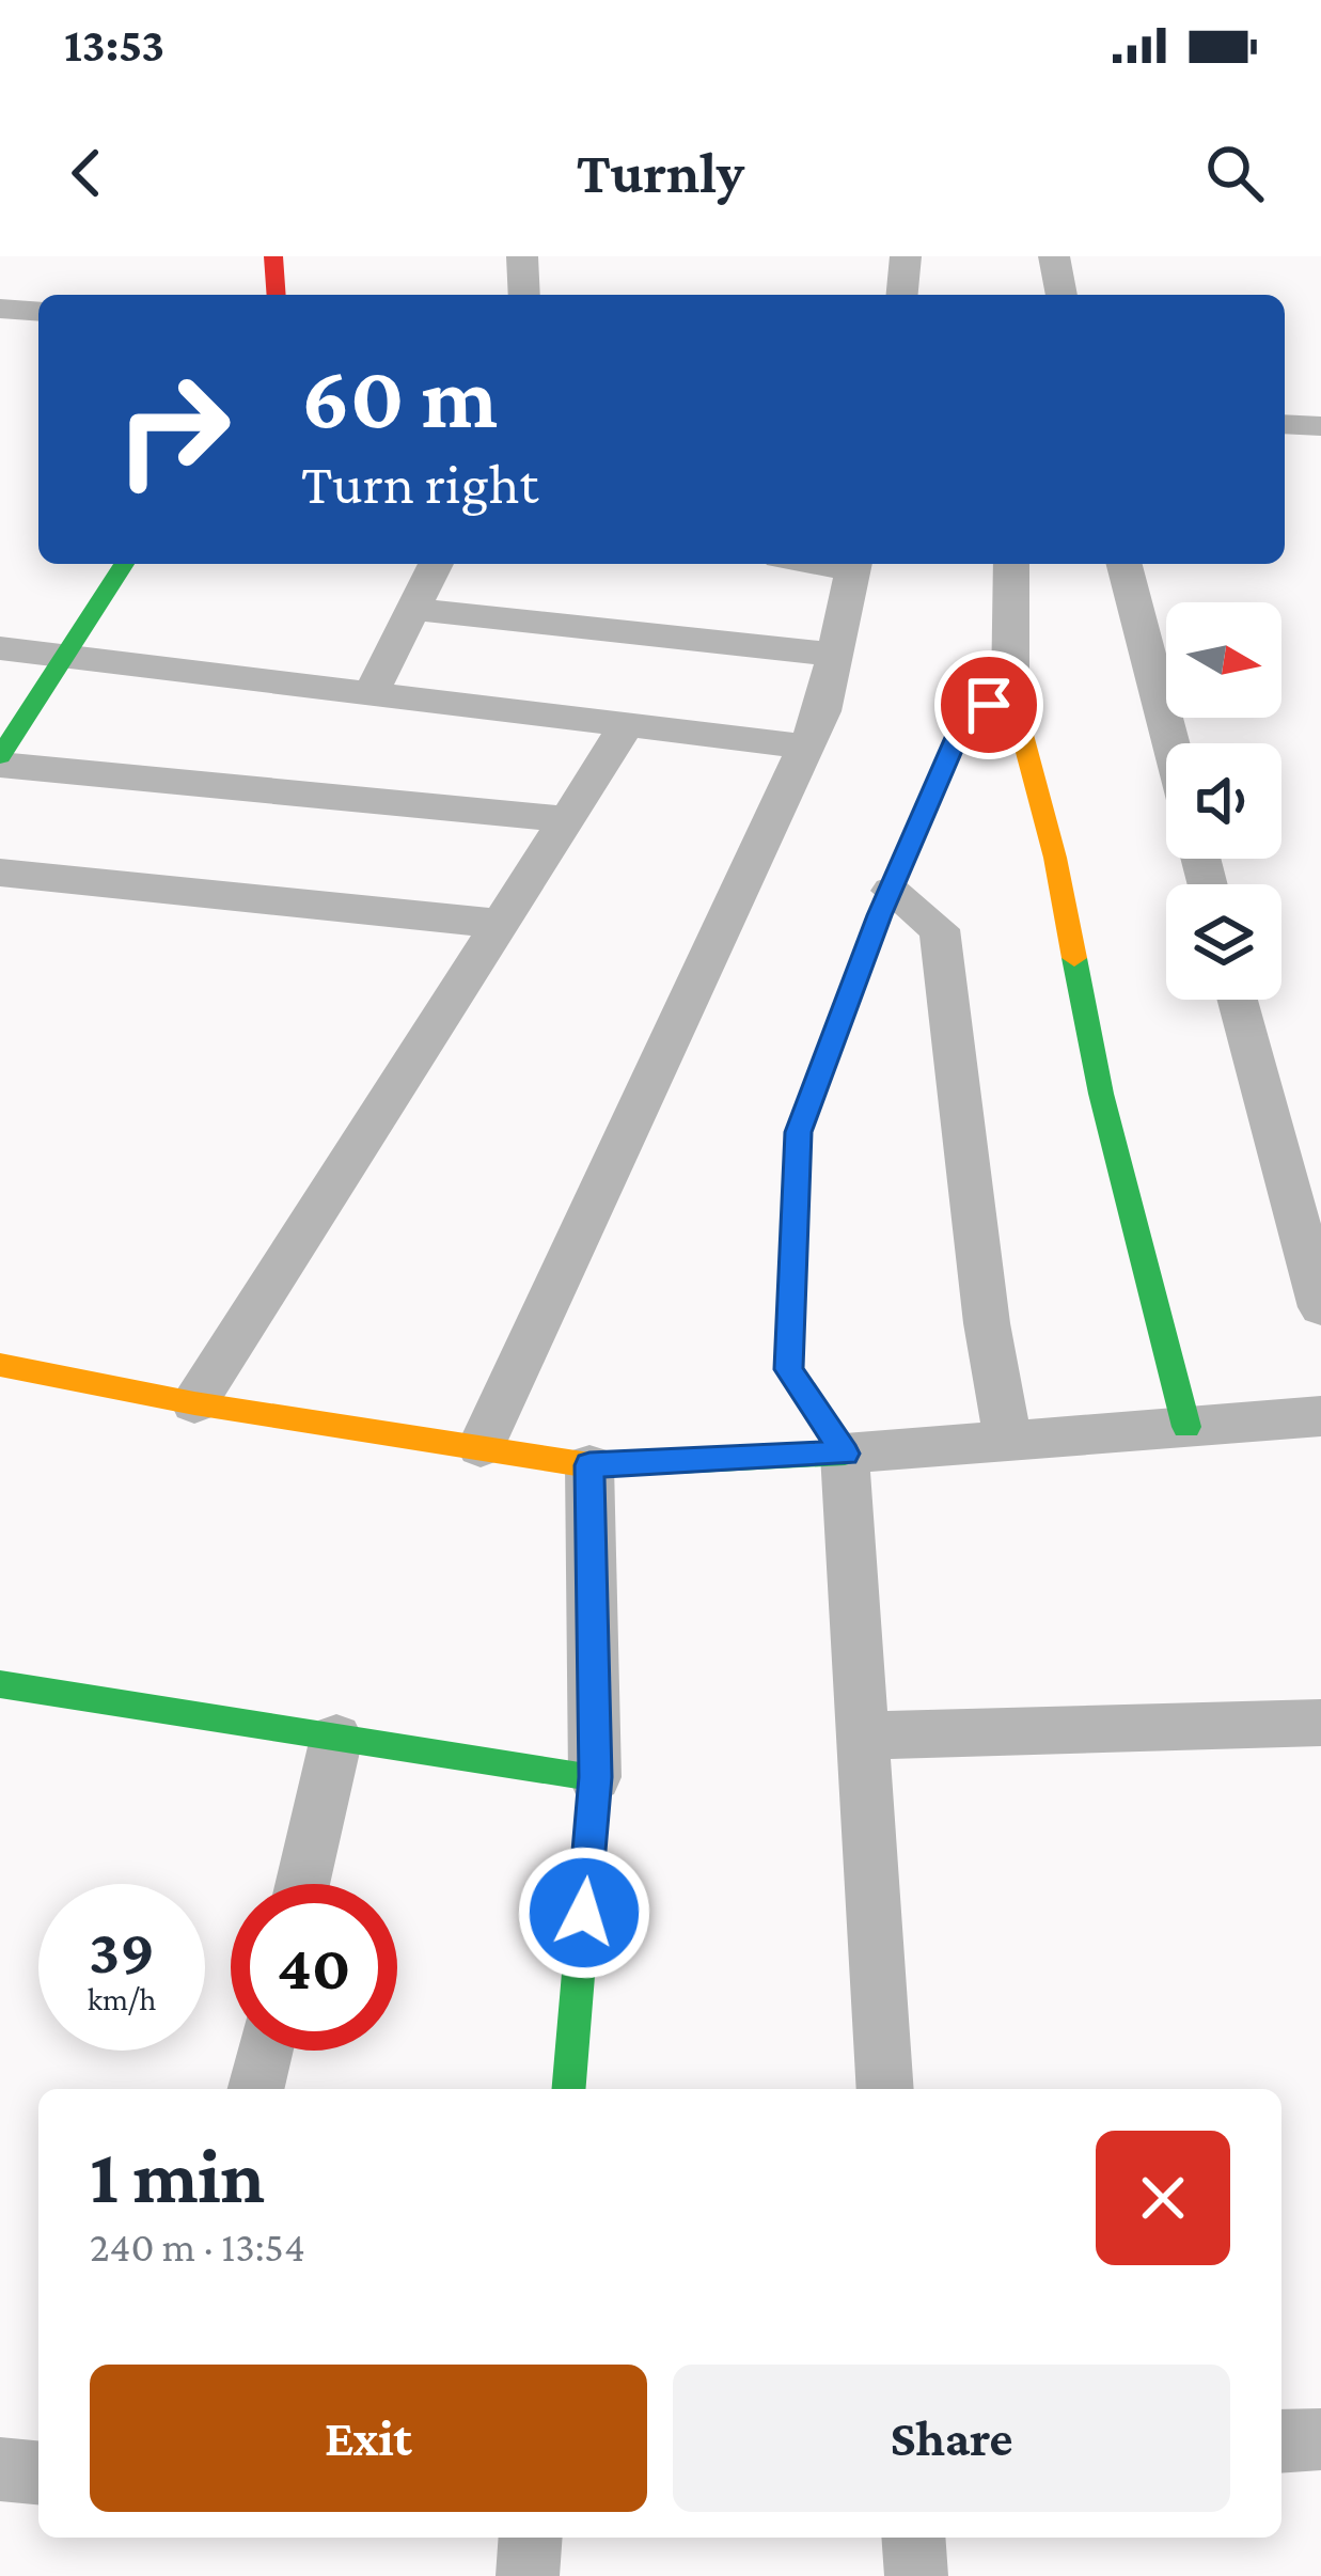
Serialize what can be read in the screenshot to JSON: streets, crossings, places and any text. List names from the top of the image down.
{
  "north": "right",
  "page": {
    "status": "13:53",
    "header": "Turnly",
    "turn": ["60 m", "Turn right"],
    "speed": "39 km/h",
    "limit": "40",
    "heading": ["1 min", "240 m · 13:54"],
    "buttons": ["Exit", "Share"]
  }
}
